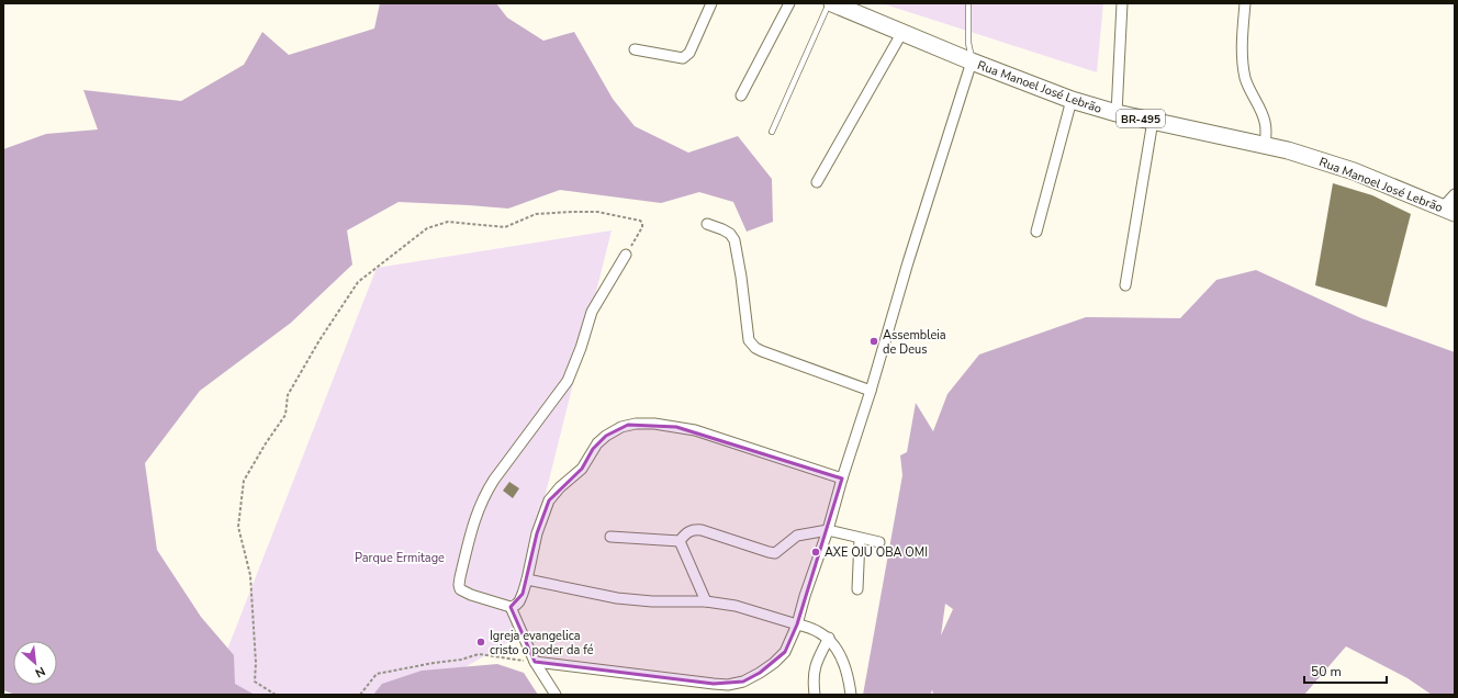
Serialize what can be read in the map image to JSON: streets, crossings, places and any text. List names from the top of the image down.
{
  "streets": {
    "main road": ["Rua Manoel José Lebrão", "BR-495"]
  },
  "parks": ["Parque Ermitage"],
  "places": ["Assembleia de Deus", "AXE OJU OBA OMI", "Igreja evangelica cristo o poder da fé"],
  "scale_bar": "50 m",
  "north": "bottom right"
}
